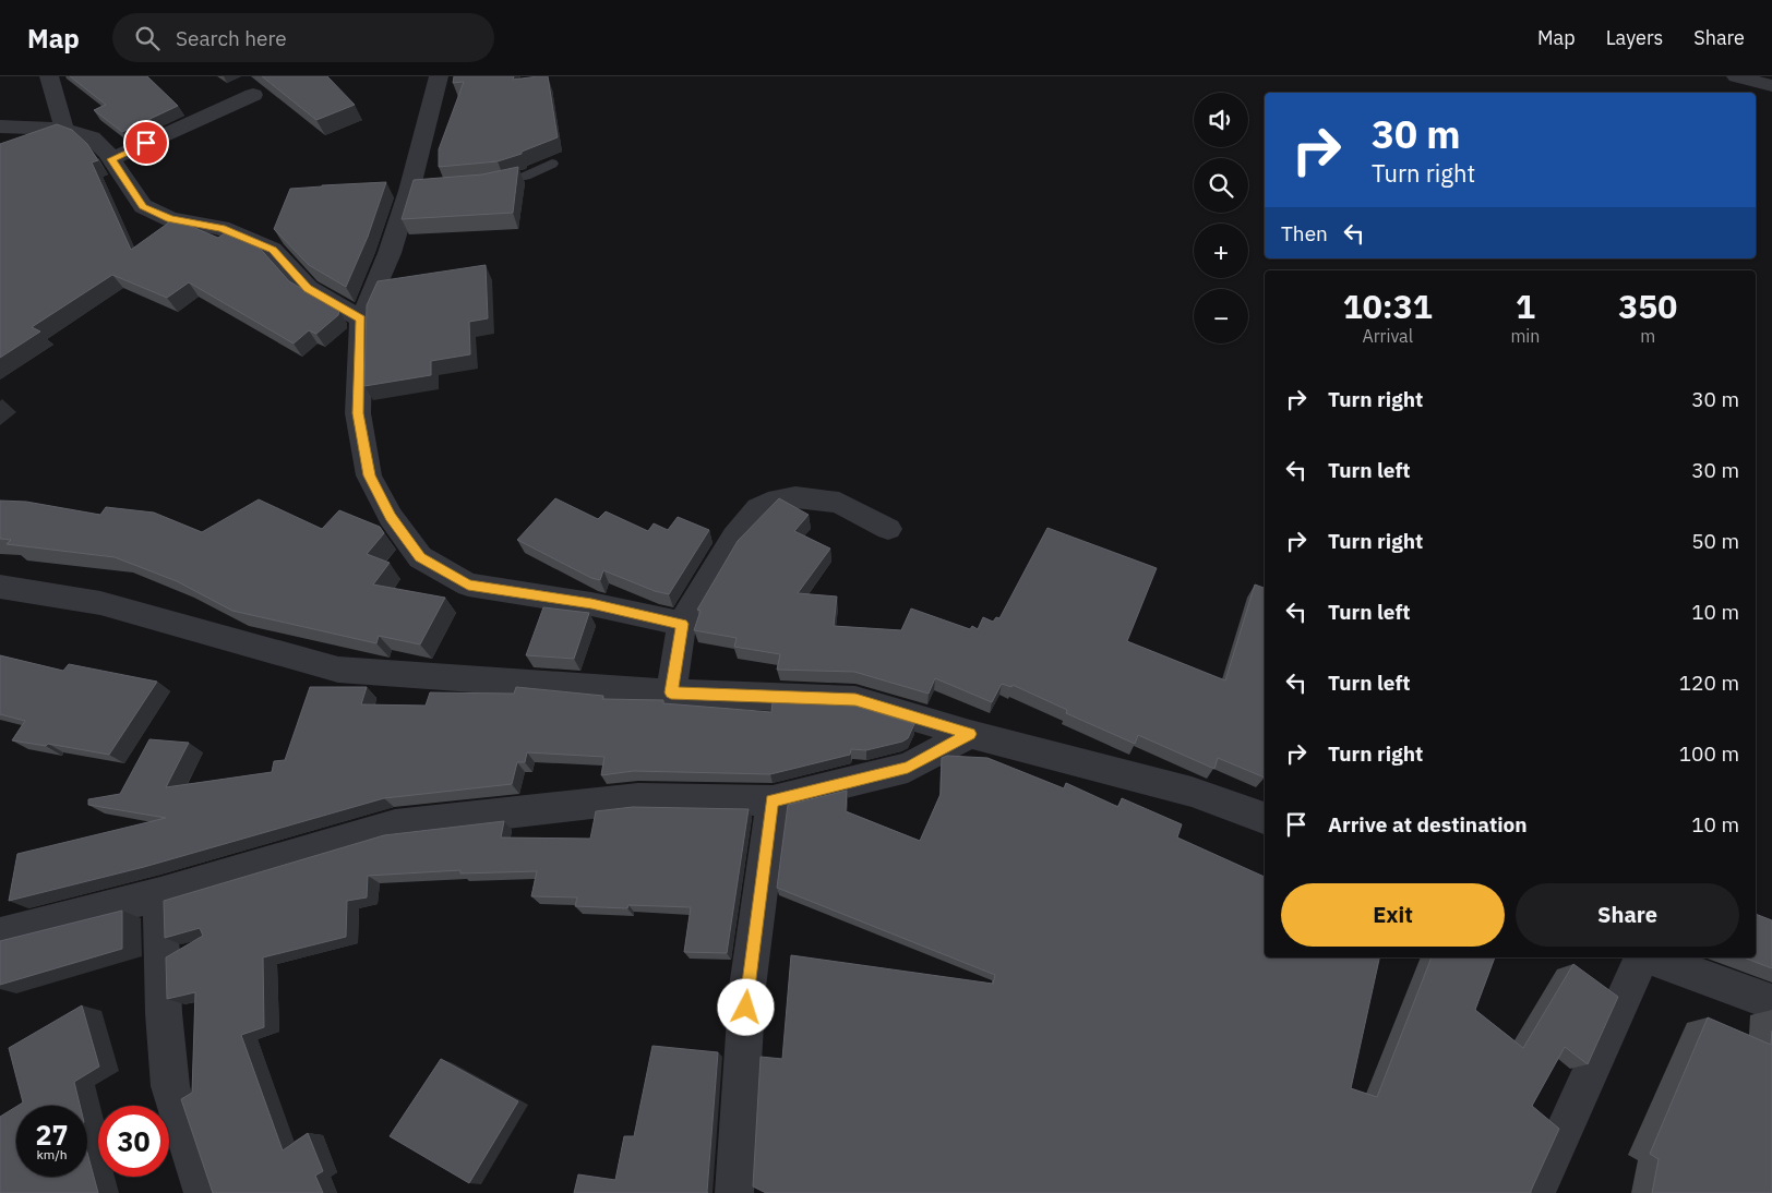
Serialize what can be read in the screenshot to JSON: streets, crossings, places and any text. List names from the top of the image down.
{
  "page": {
    "header": "Map",
    "search": "Search here",
    "nav": ["Map", "Layers", "Share"],
    "map_buttons": ["+", "−"],
    "turn": ["30 m", "Turn right"],
    "then": "Then",
    "eta": [
      "10:31",
      "Arrival",
      "1",
      "min",
      "350",
      "m"
    ],
    "list": [
      {
        "name": "Turn right",
        "value": "30 m"
      },
      {
        "name": "Turn left",
        "value": "30 m"
      },
      {
        "name": "Turn right",
        "value": "50 m"
      },
      {
        "name": "Turn left",
        "value": "10 m"
      },
      {
        "name": "Turn left",
        "value": "120 m"
      },
      {
        "name": "Turn right",
        "value": "100 m"
      },
      {
        "name": "Arrive at destination",
        "value": "10 m"
      }
    ],
    "buttons": ["Exit", "Share"],
    "speed": "27 km/h",
    "limit": "30"
  }
}
